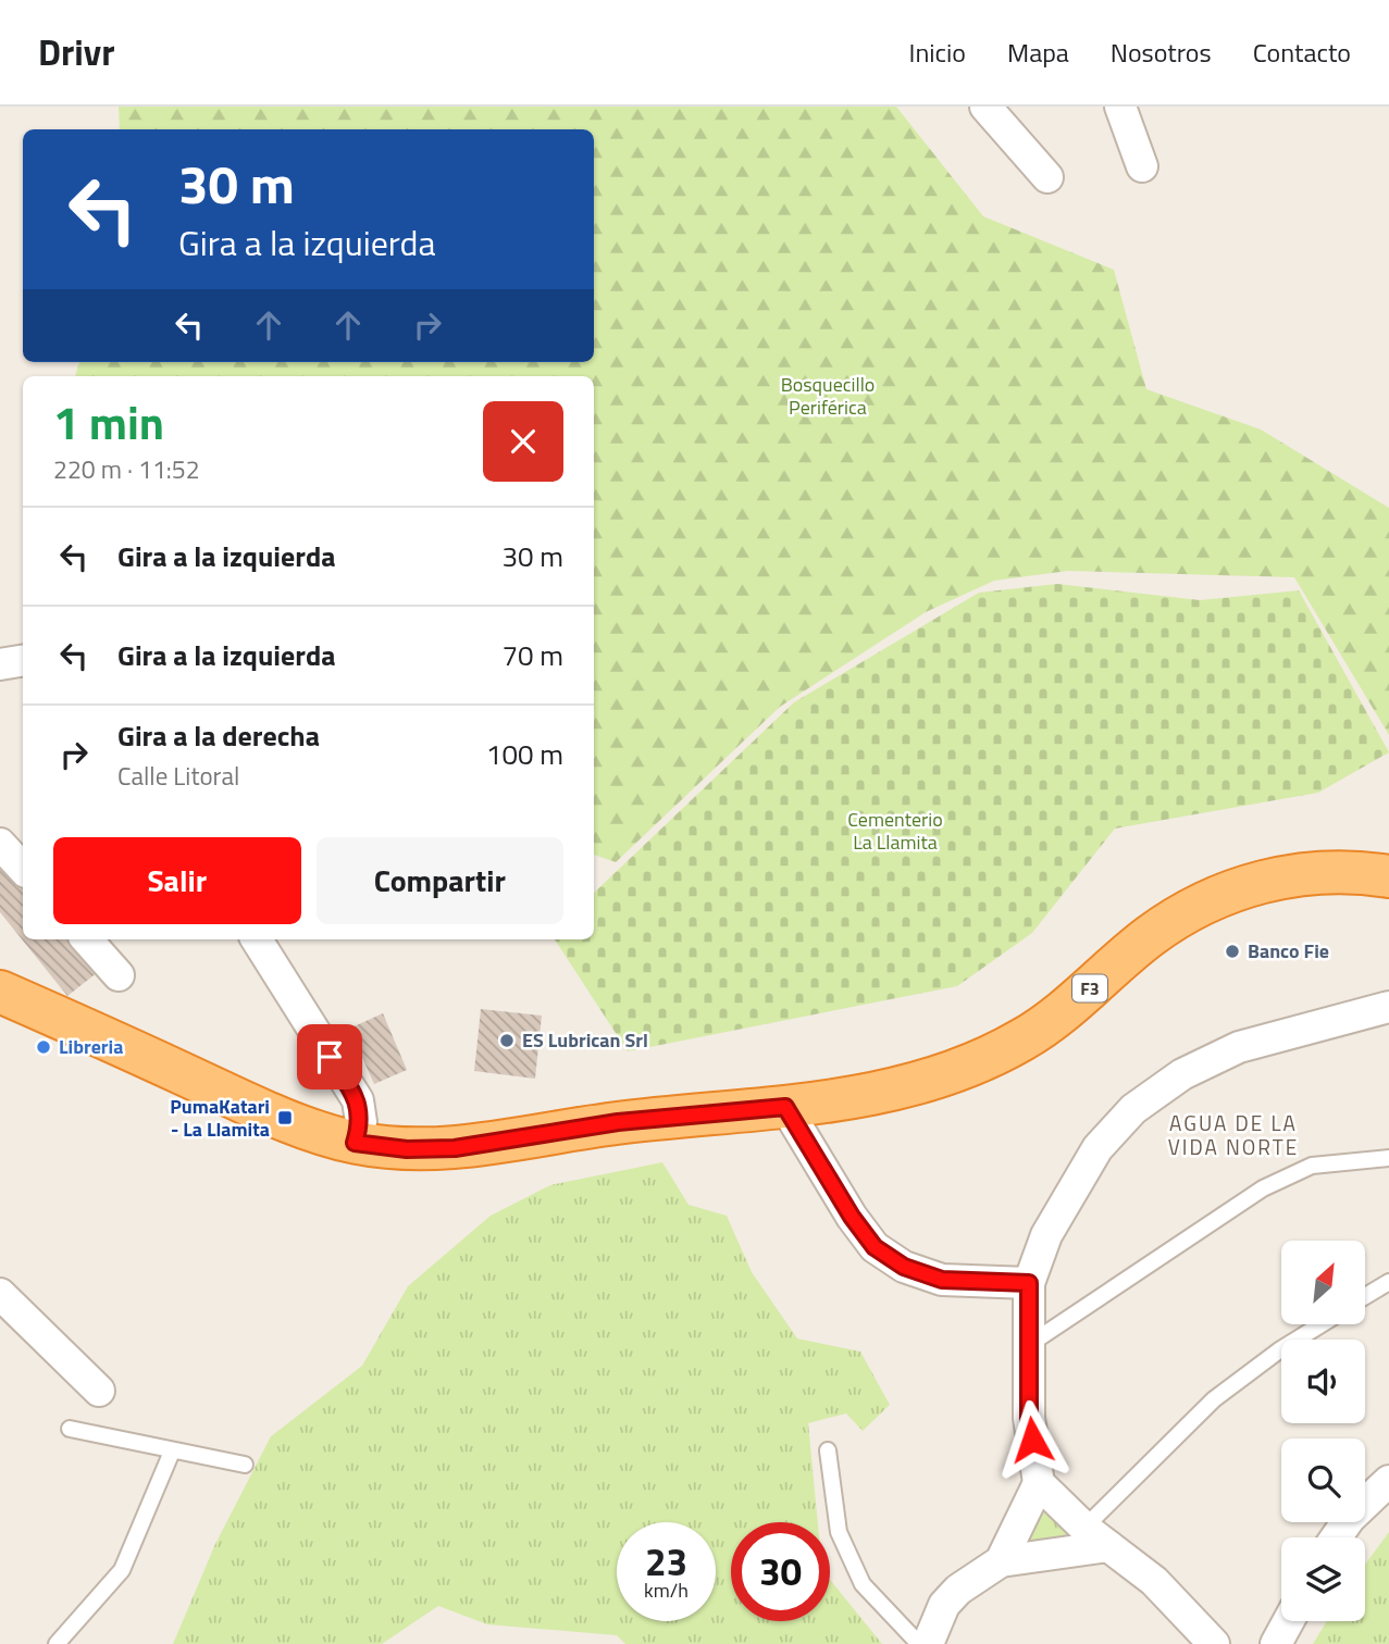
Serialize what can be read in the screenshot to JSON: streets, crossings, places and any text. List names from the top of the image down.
{
  "streets": {
    "highway": ["F3"]
  },
  "districts": ["AGUA DE LA VIDA NORTE"],
  "parks": ["Bosquecillo Periférica", "Cementerio La Llamita"],
  "places": {
    "other": ["Banco Fie", "ES Lubrican Srl", "Libreria"],
    "transit": ["PumaKatari - La Llamita"]
  },
  "north": "top right",
  "page": {
    "header": "Drivr",
    "nav": [
      "Inicio",
      "Mapa",
      "Nosotros",
      "Contacto"
    ],
    "turn": ["30 m", "Gira a la izquierda"],
    "heading": ["1 min", "220 m · 11:52"],
    "list": [
      {
        "name": "Gira a la izquierda",
        "value": "30 m"
      },
      {
        "name": "Gira a la izquierda",
        "value": "70 m"
      },
      {
        "name": "Gira a la derecha",
        "note": "Calle Litoral",
        "value": "100 m"
      }
    ],
    "buttons": ["Salir", "Compartir"],
    "speed": "23 km/h",
    "limit": "30"
  }
}
